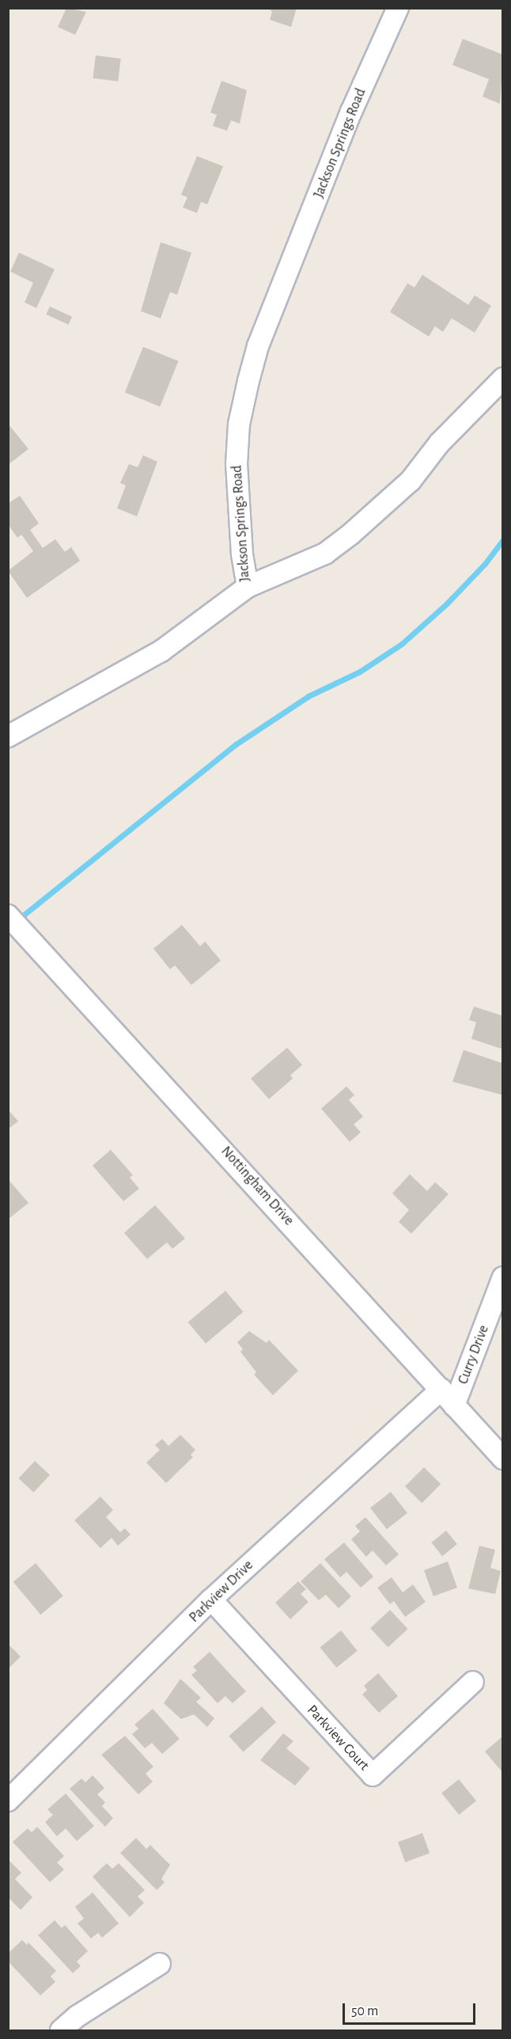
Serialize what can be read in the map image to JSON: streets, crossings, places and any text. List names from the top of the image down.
{
  "streets": {
    "street": [
      "Jackson Springs Road",
      "Nottingham Drive",
      "Curry Drive",
      "Parkview Drive",
      "Parkview Court"
    ]
  },
  "crossings": [
    ["Nottingham Drive", "Curry Drive"],
    ["Nottingham Drive", "Parkview Drive"],
    ["Parkview Drive", "Parkview Court"]
  ],
  "scale_bar": "50 m"
}
